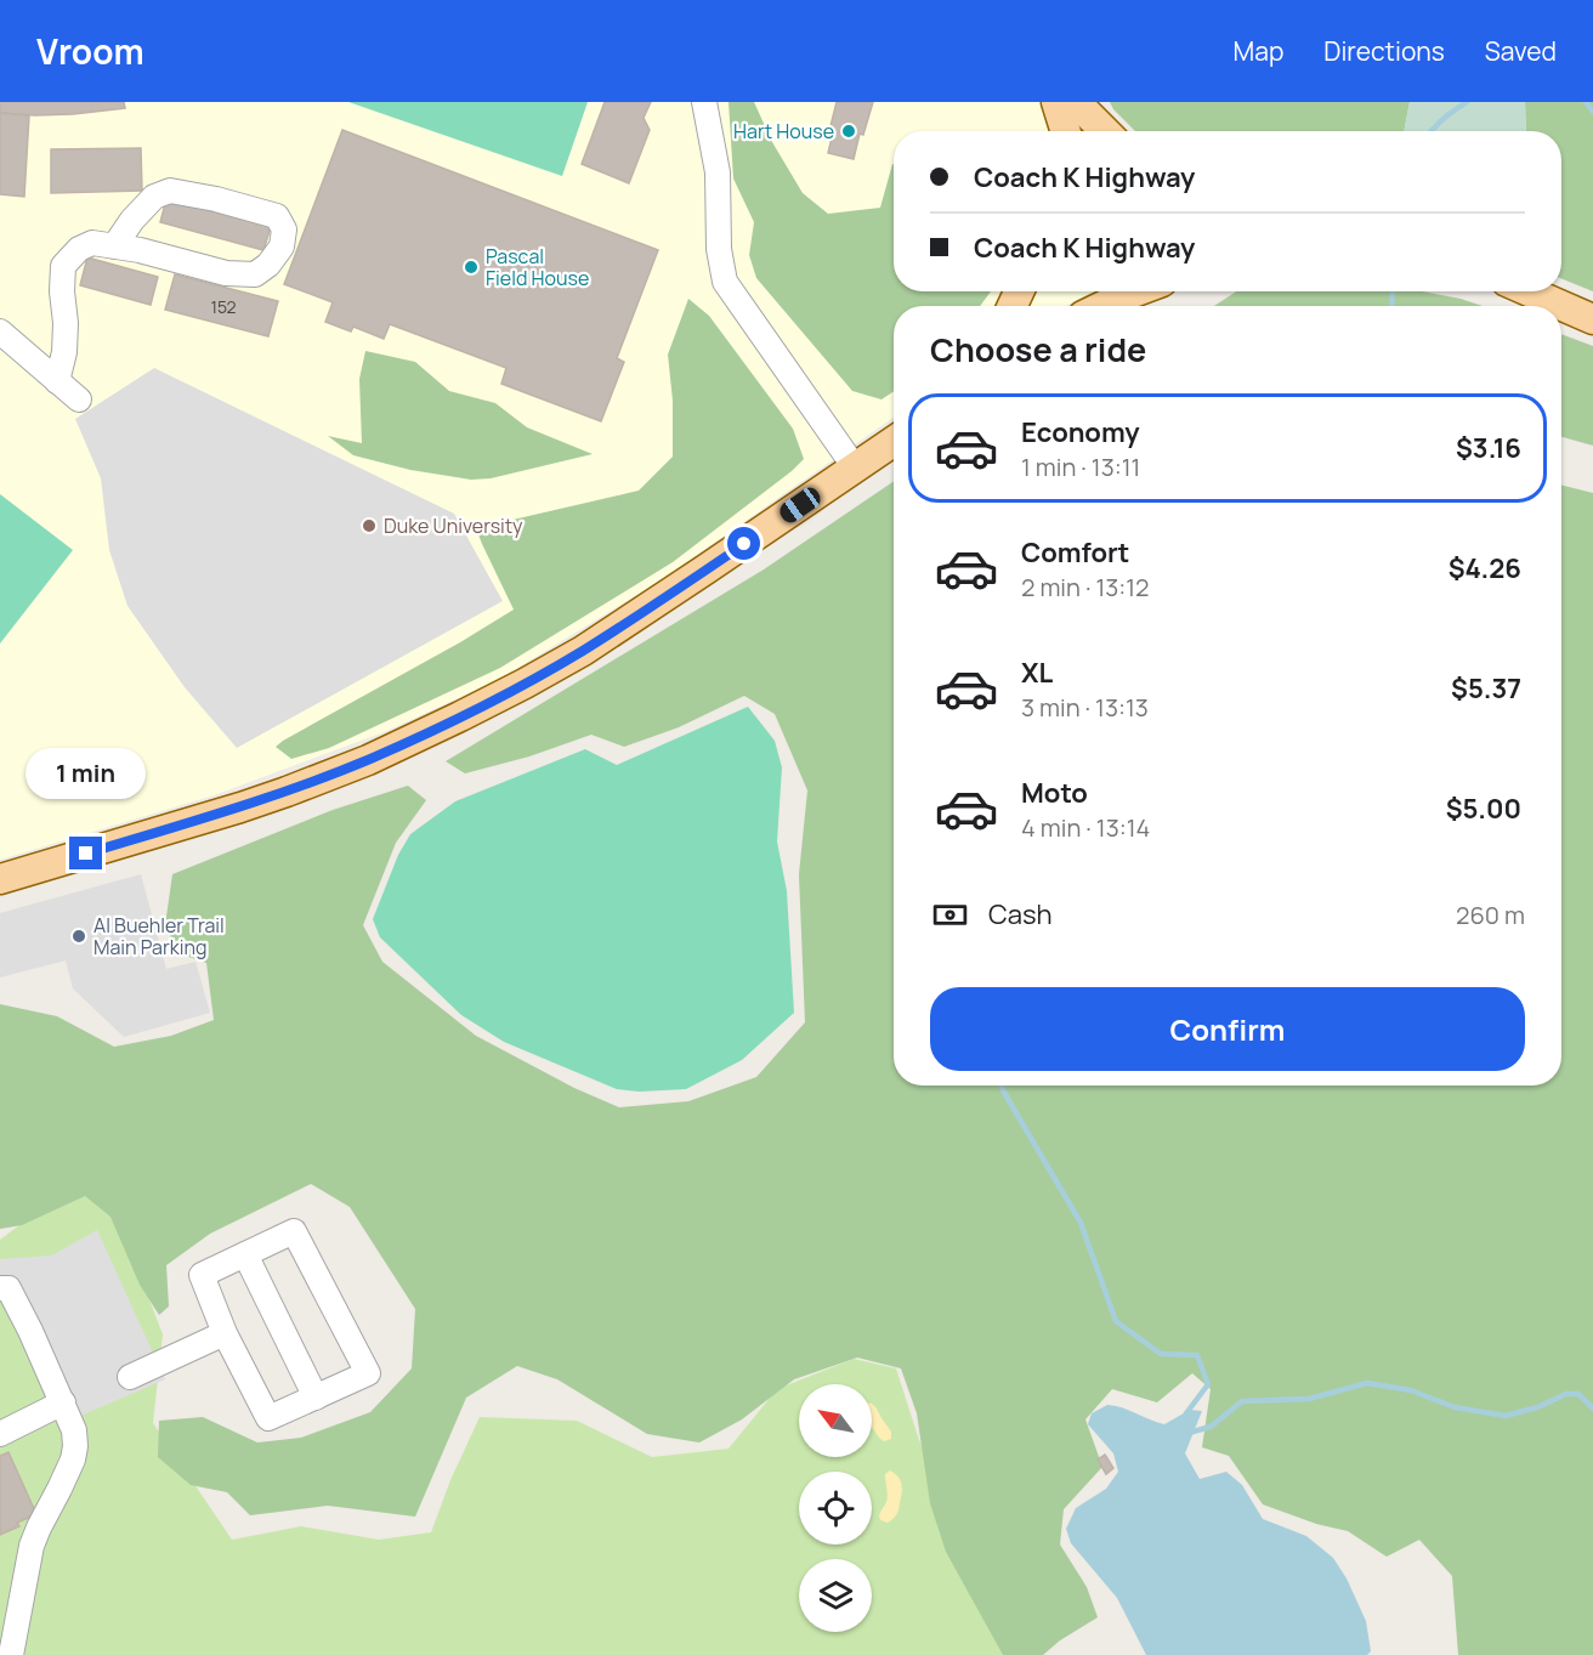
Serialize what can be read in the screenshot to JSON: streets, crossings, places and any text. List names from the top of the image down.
{
  "places": [
    "Hart House",
    "Pascal Field House",
    "Duke University",
    "Al Buehler Trail Main Parking"
  ],
  "house_numbers": ["152"],
  "north": "top left",
  "page": {
    "header": "Vroom",
    "nav": ["Map", "Directions", "Saved"],
    "banner": ["Coach K Highway", "Coach K Highway"],
    "heading": "Choose a ride",
    "list": [
      {
        "name": "Economy",
        "note": "1 min · 13:11",
        "value": "$3.16"
      },
      {
        "name": "Comfort",
        "note": "2 min · 13:12",
        "value": "$4.26"
      },
      {
        "name": "XL",
        "note": "3 min · 13:13",
        "value": "$5.37"
      },
      {
        "name": "Moto",
        "note": "4 min · 13:14",
        "value": "$5.00"
      }
    ],
    "bubble": "1 min",
    "pay": ["Cash", "260 m"],
    "buttons": "Confirm"
  }
}
